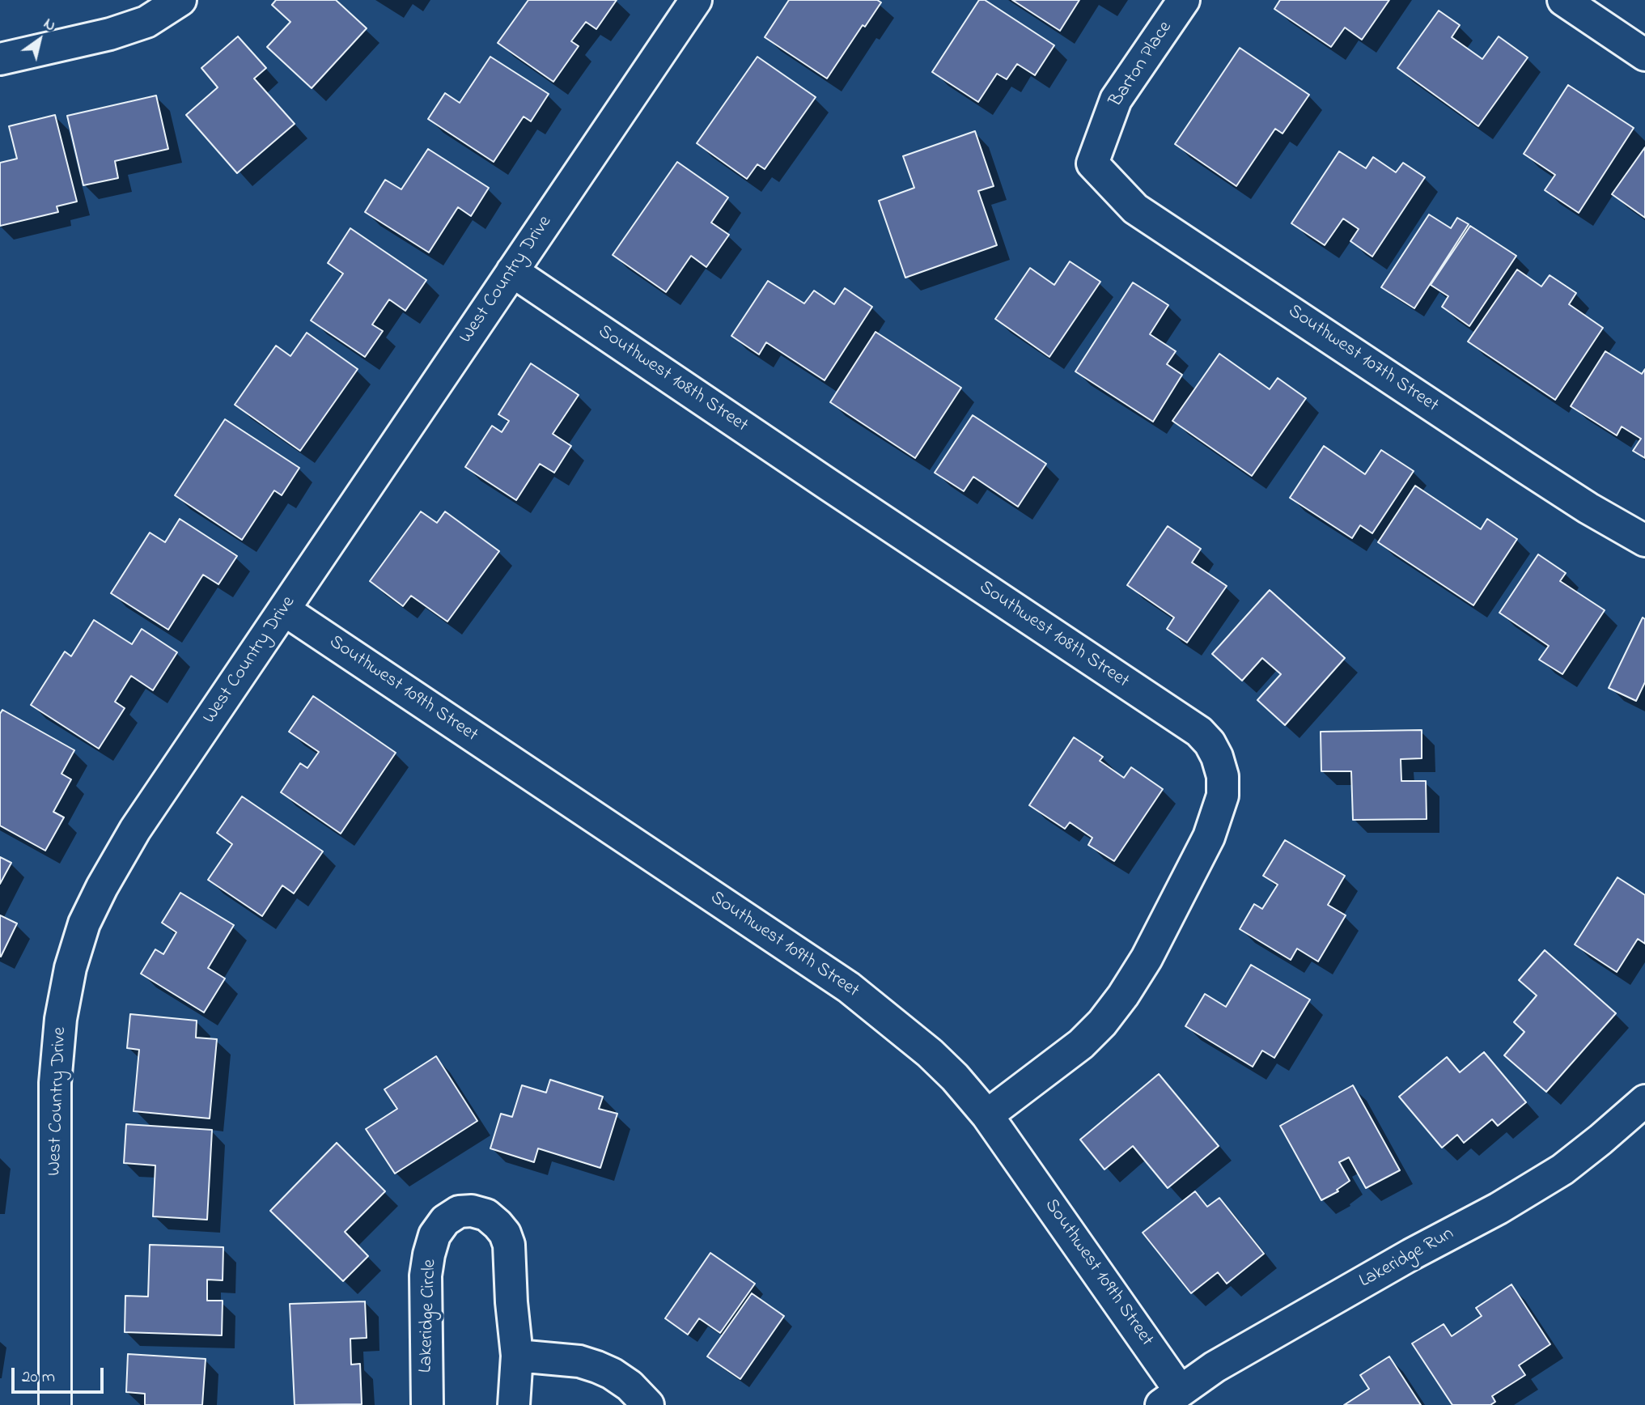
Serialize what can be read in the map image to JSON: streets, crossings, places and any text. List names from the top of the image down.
{
  "streets": {
    "street": [
      "Barton Place",
      "West Country Drive",
      "Southwest 107th Street",
      "Southwest 108th Street",
      "Southwest 109th Street",
      "Lakeridge Run",
      "Lakeridge Circle"
    ]
  },
  "crossings": [
    ["Barton Place", "Southwest 107th Street"],
    ["West Country Drive", "Southwest 108th Street"],
    ["West Country Drive", "Southwest 109th Street"],
    ["Southwest 108th Street", "Southwest 109th Street"],
    ["Southwest 109th Street", "Lakeridge Run"]
  ],
  "scale_bar": "20 m",
  "north": "top right"
}
